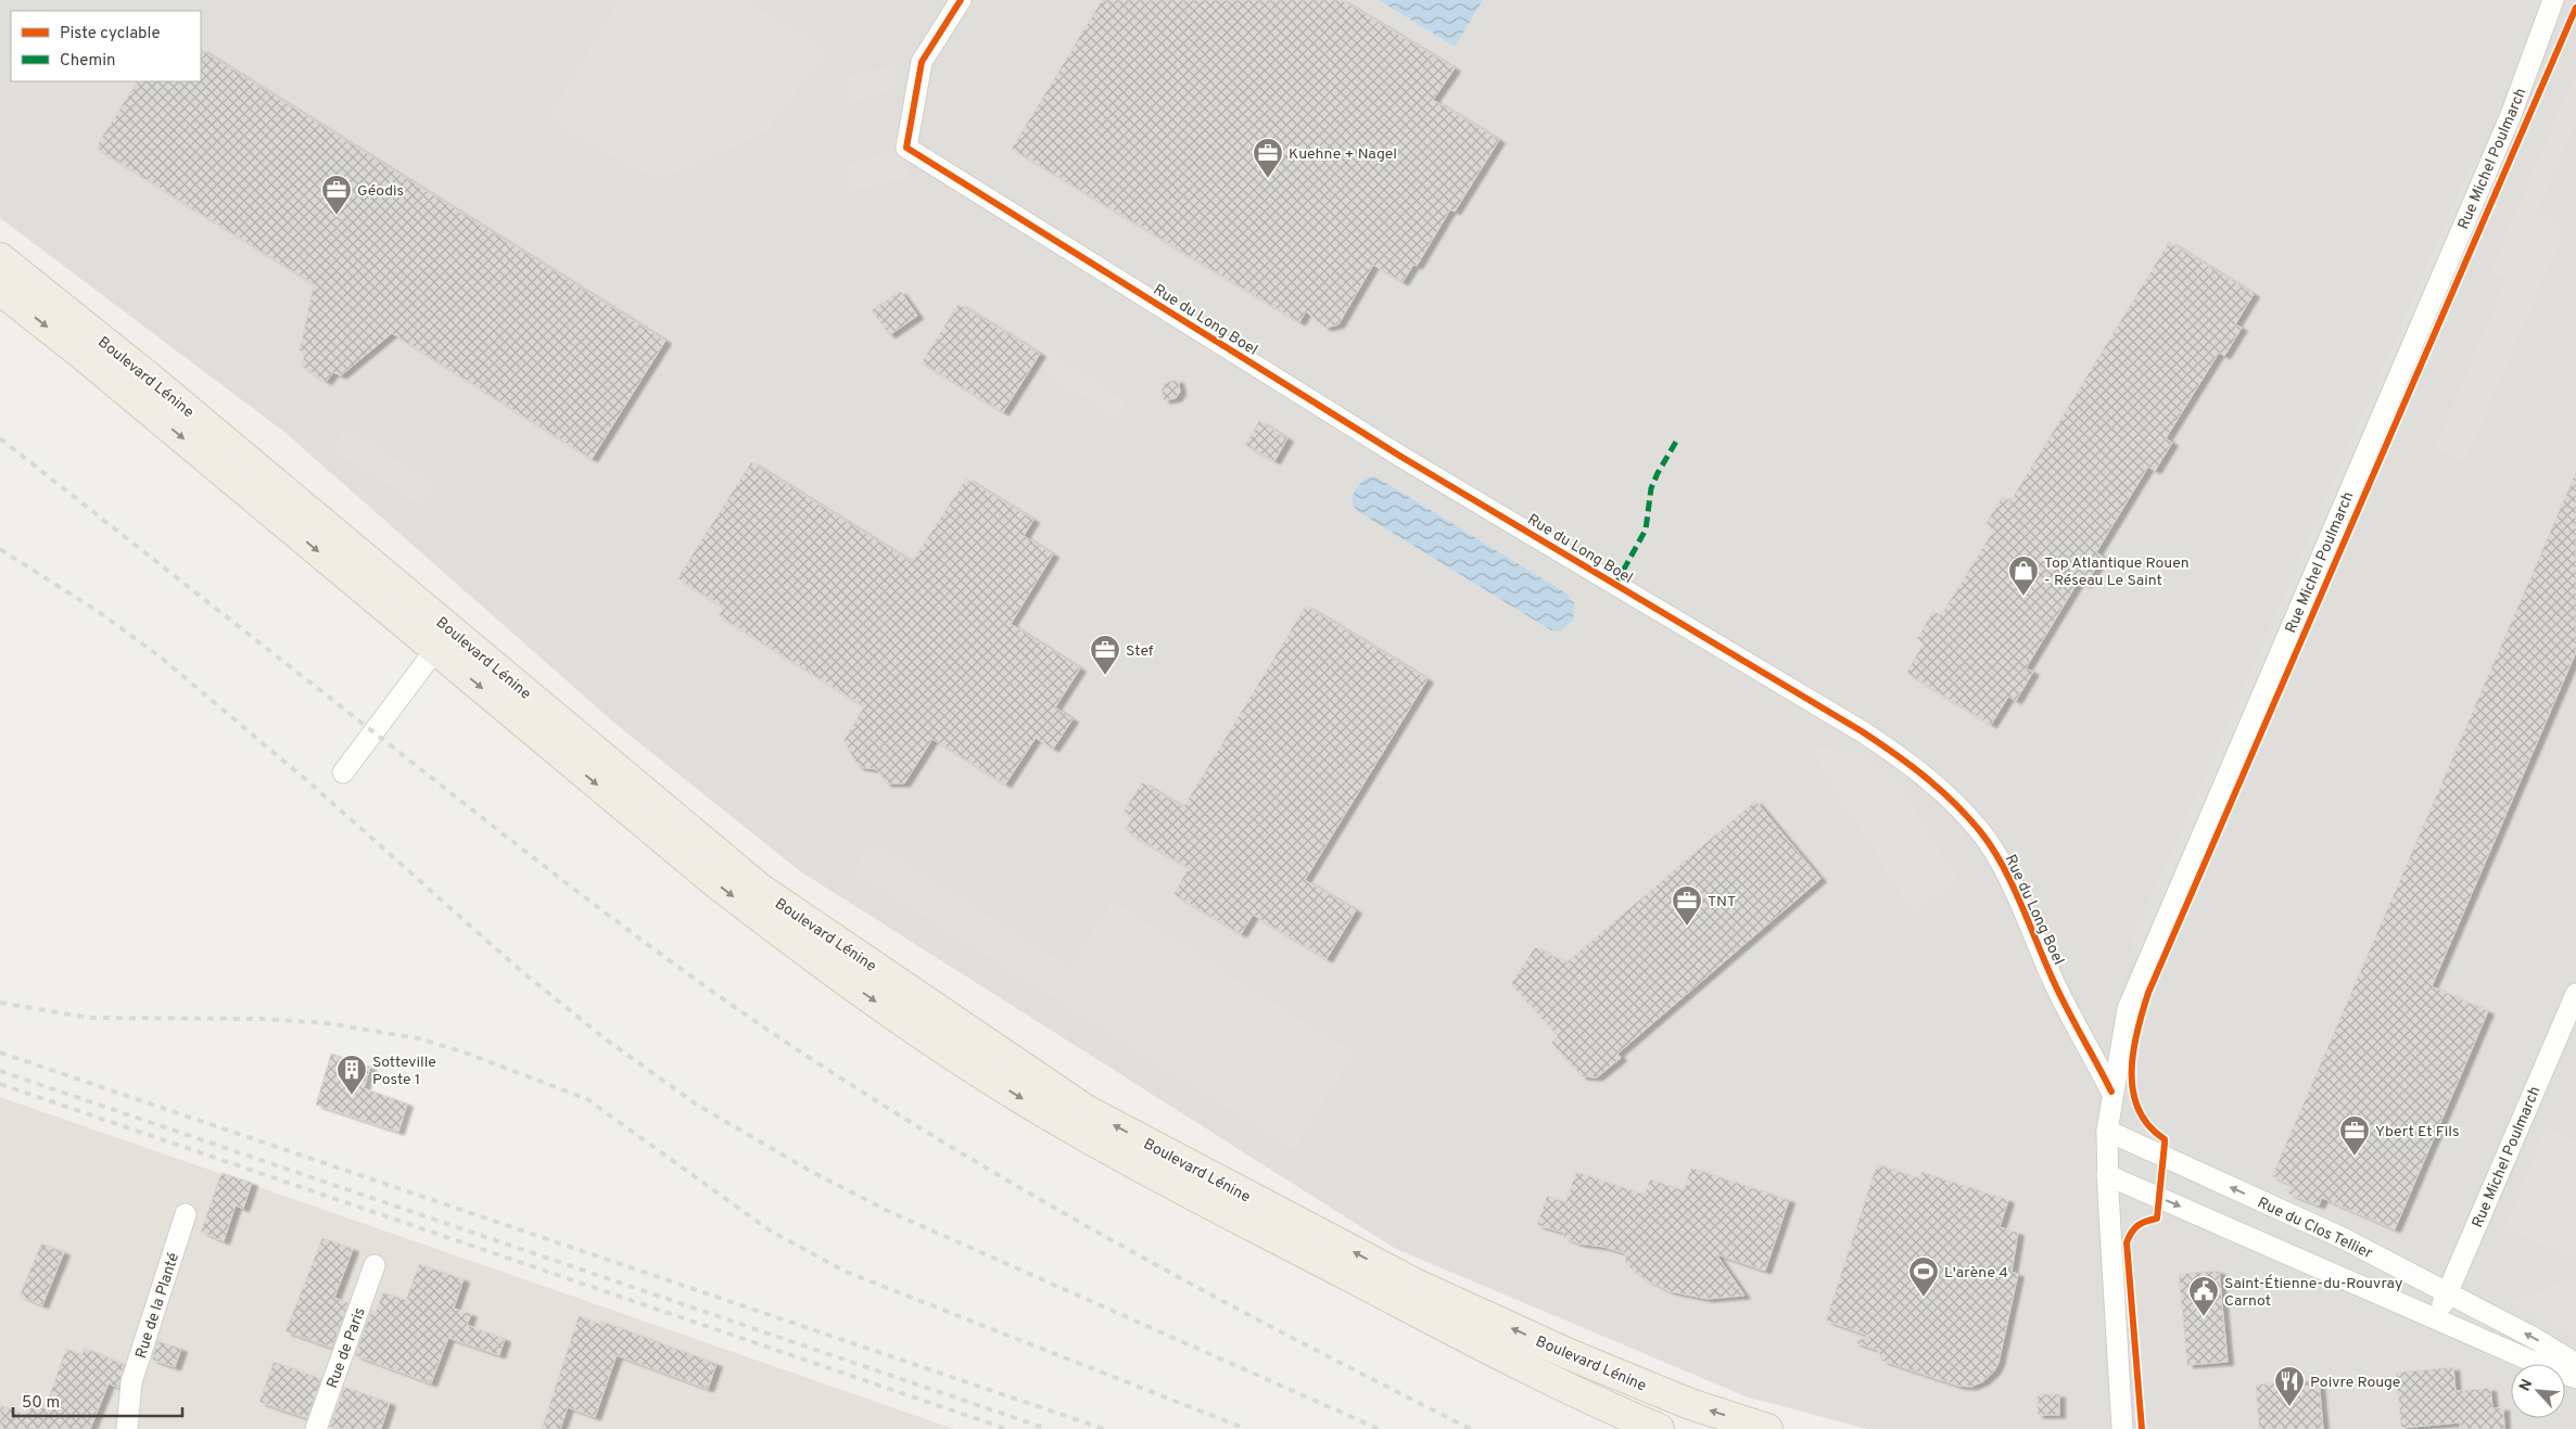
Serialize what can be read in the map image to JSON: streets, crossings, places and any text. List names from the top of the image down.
{
  "streets": {
    "main road": ["Boulevard Lénine"],
    "street": [
      "Rue Michel Poulmarch",
      "Rue du Long Boel",
      "Rue du Clos Tellier",
      "Rue de la Planté",
      "Rue de Paris"
    ]
  },
  "crossings": [
    ["Rue Michel Poulmarch", "Rue du Long Boel"],
    ["Rue Michel Poulmarch", "Rue du Clos Tellier"]
  ],
  "places": {
    "office": [
      "Kuehne + Nagel",
      "Géodis",
      "Stef",
      "TNT",
      "Ybert Et Fils"
    ],
    "shop": ["Top Atlantique Rouen - Réseau Le Saint"],
    "building": ["Sotteville Poste 1"],
    "sports": ["L'arène 4"],
    "public building": ["Saint-Étienne-du-Rouvray Carnot"],
    "restaurant": ["Poivre Rouge"]
  },
  "legend": ["Piste cyclable", "Chemin"],
  "scale_bar": "50 m",
  "north": "top left"
}
